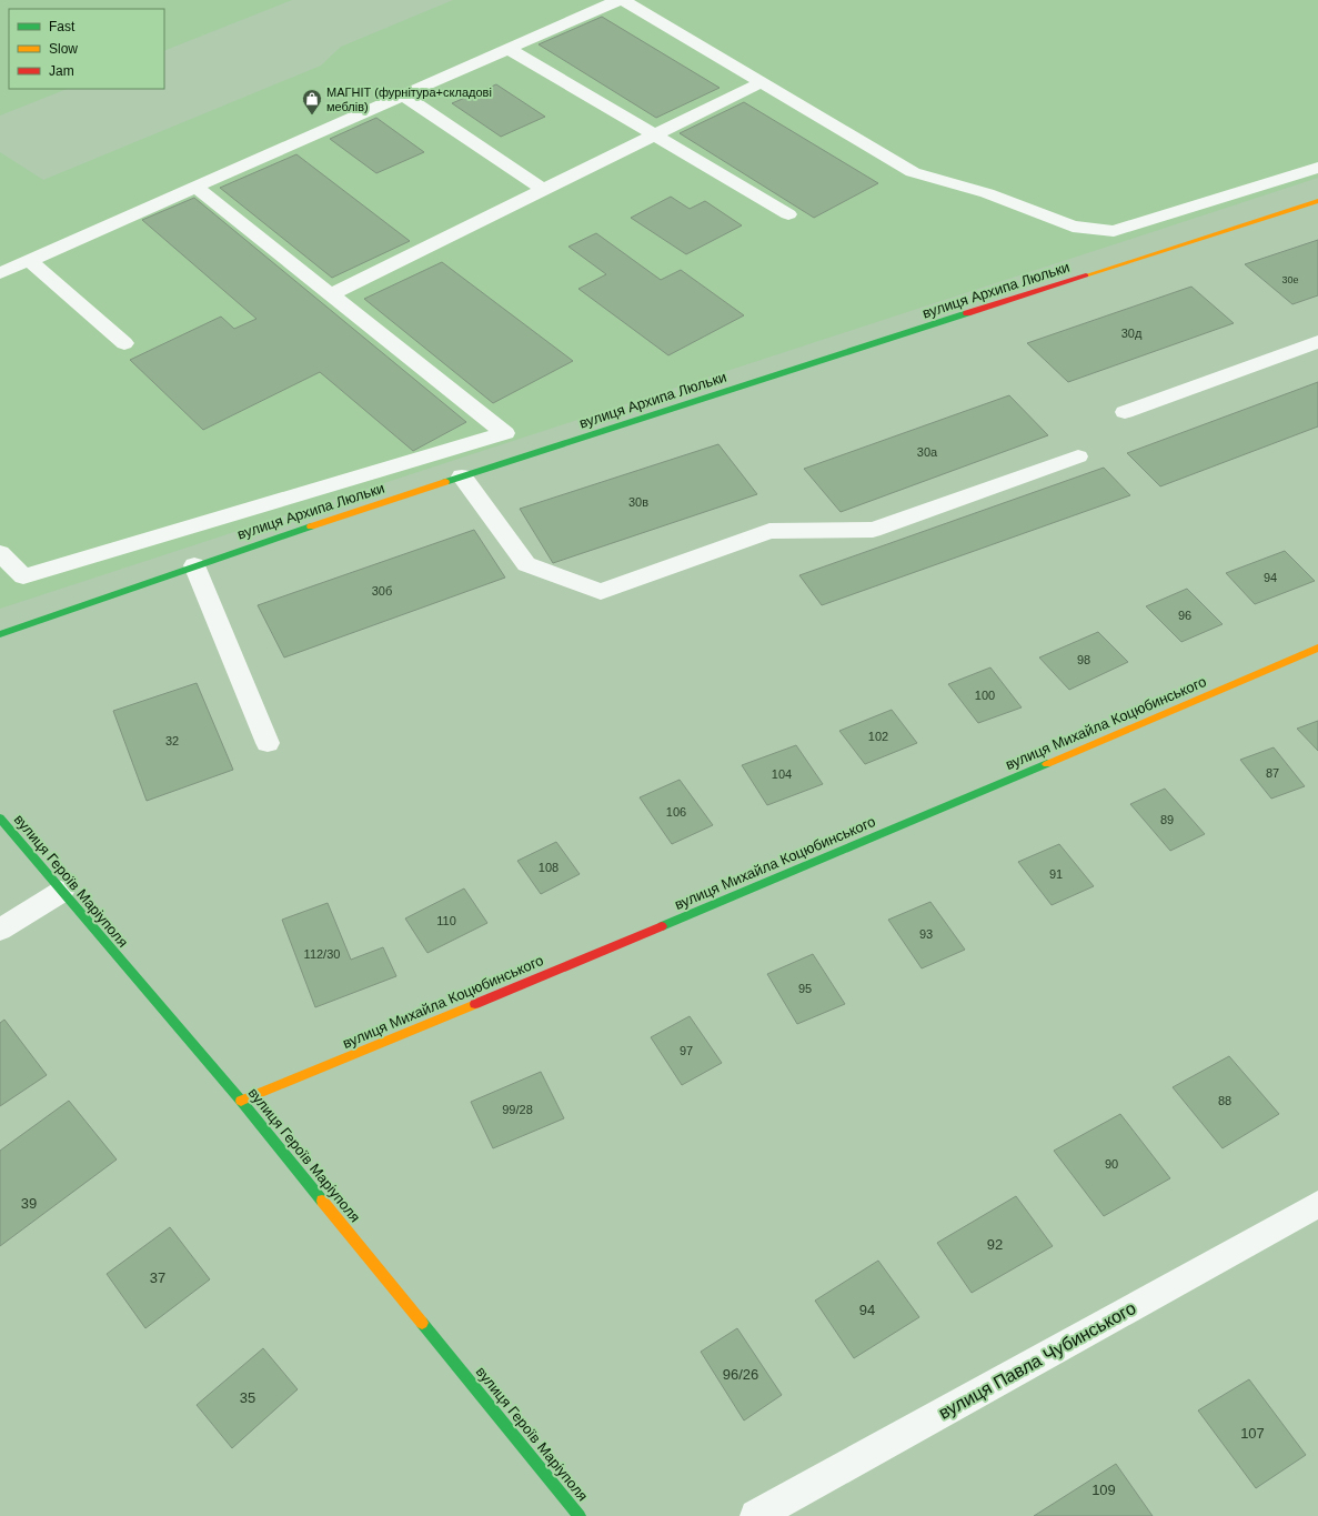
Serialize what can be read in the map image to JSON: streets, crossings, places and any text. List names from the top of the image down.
{
  "streets": {
    "street": [
      "вулиця Архипа Люльки",
      "вулиця Михайла Коцюбинського",
      "вулиця Героїв Маріуполя",
      "вулиця Павла Чубинського"
    ]
  },
  "crossings": [
    ["вулиця Михайла Коцюбинського", "вулиця Героїв Маріуполя"]
  ],
  "places": {
    "shop": ["МАГНІТ (фурнітура+складові меблів)"]
  },
  "house_numbers": [
    "30е",
    "30д",
    "30а",
    "30в",
    "94",
    "30б",
    "96",
    "98",
    "100",
    "102",
    "32",
    "87",
    "104",
    "106",
    "89",
    "108",
    "91",
    "110",
    "93",
    "112/30",
    "95",
    "97",
    "88",
    "99/28",
    "90",
    "39",
    "92",
    "37",
    "94",
    "96/26",
    "35",
    "107",
    "109"
  ],
  "legend": ["Fast", "Slow", "Jam"]
}
